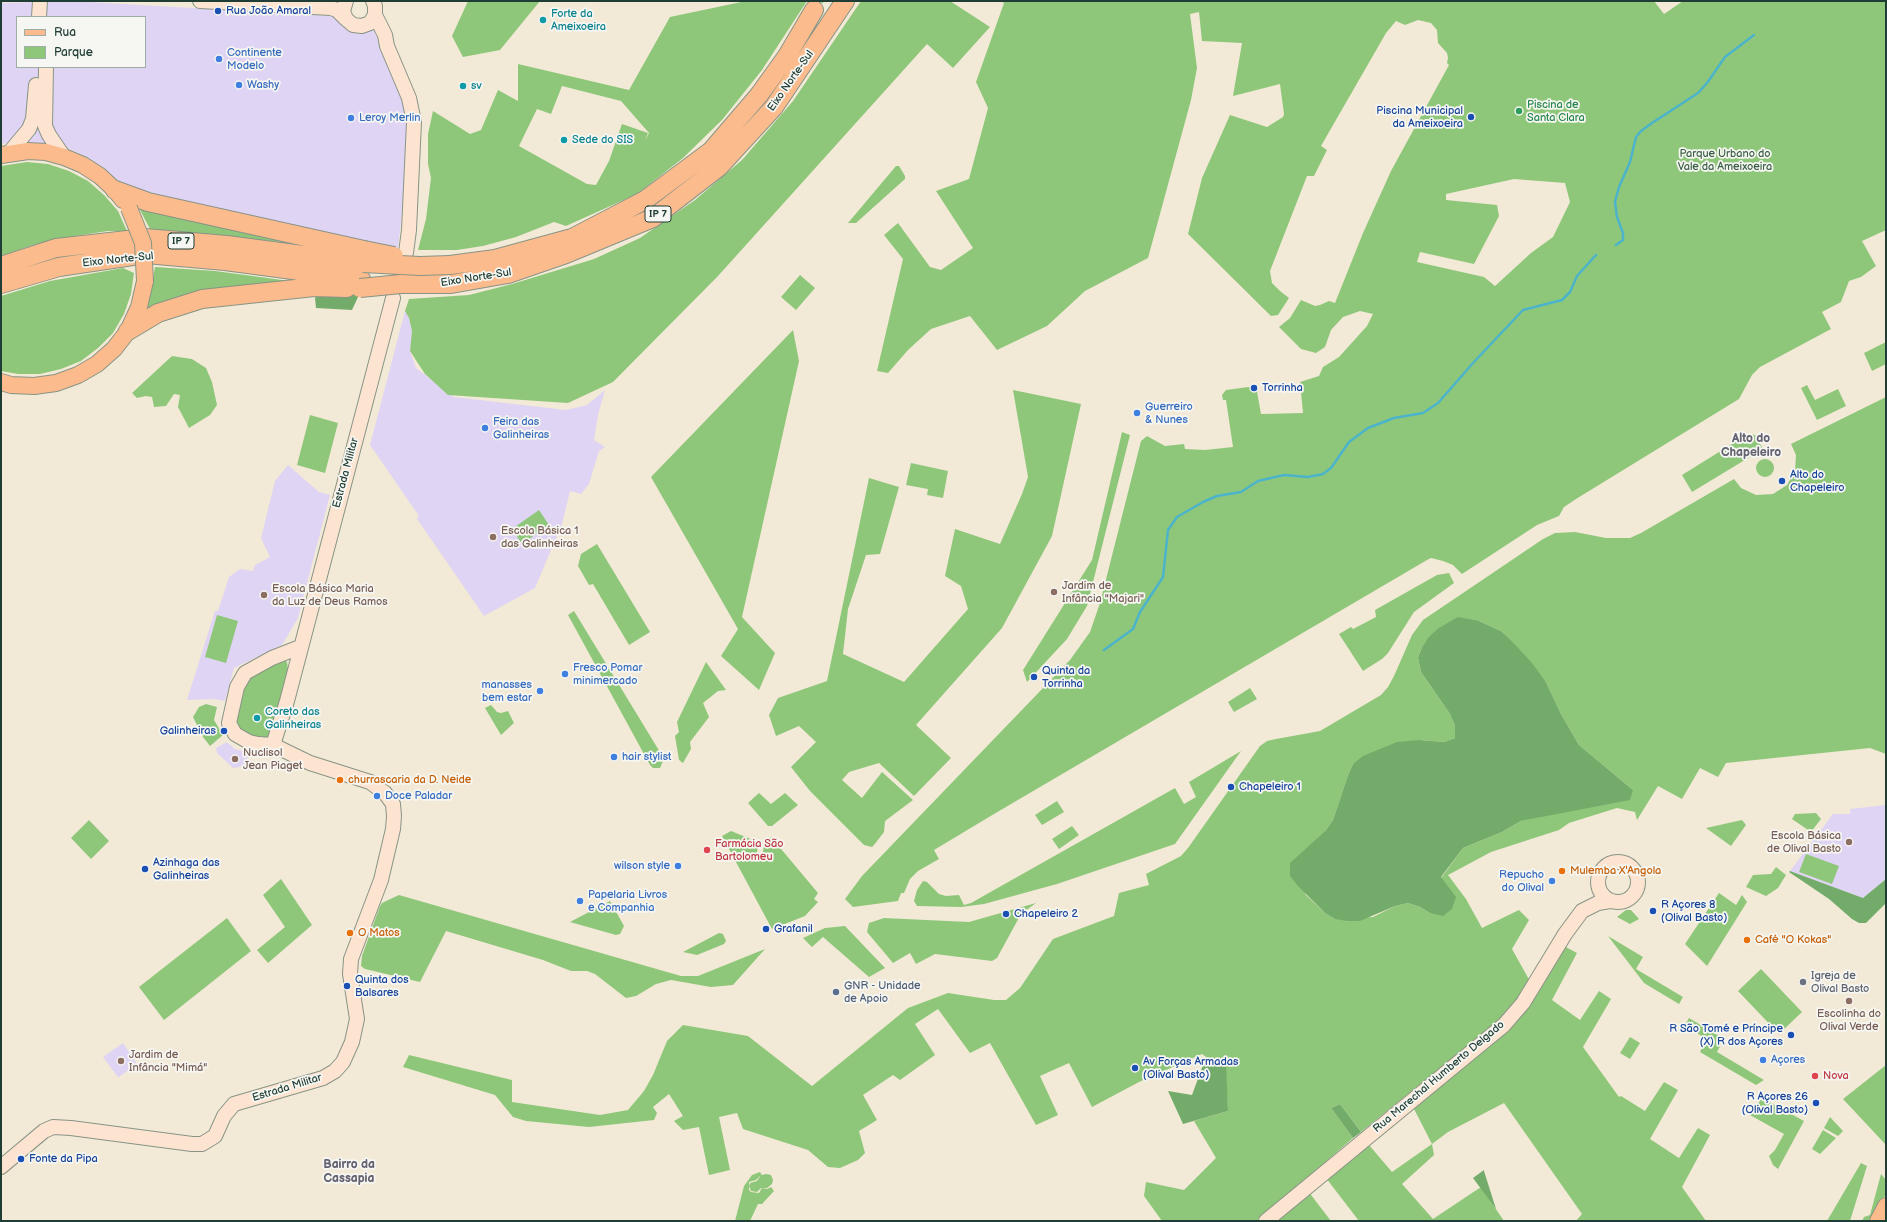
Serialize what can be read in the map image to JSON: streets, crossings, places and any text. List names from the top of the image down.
{
  "streets": {
    "highway": ["Eixo Norte-Sul", "IP 7"],
    "street": ["Estrada Militar", "Rua Marechal Humberto Delgado"]
  },
  "crossings": [
    ["Eixo Norte-Sul", "Estrada Militar"]
  ],
  "districts": ["Alto do Chapeleiro", "Bairro da Cassapia"],
  "parks": ["Parque Urbano do Vale da Ameixoeira"],
  "places": [
    "Rua João Amaral",
    "Forte da Ameixoeira",
    "Continente Modelo",
    "Washy",
    "sv",
    "Piscina de Santa Clara",
    "Piscina Municipal da Ameixoeira",
    "Leroy Merlin",
    "Sede do SIS",
    "Torrinha",
    "Guerreiro & Nunes",
    "Feira das Galinheiras",
    "Alto do Chapeleiro",
    "Escola Básica 1 das Galinheiras",
    "Jardim de Infância \"Majari\"",
    "Escola Básica Maria da Luz de Deus Ramos",
    "Fresco Pomar minimercado",
    "Quinta da Torrinha",
    "manasses bem estar",
    "Coreto das Galinheiras",
    "Galinheiras",
    "hair stylist",
    "Nuclisol Jean Piaget",
    "churrascaria da D. Neide",
    "Chapeleiro 1",
    "Doce Paladar",
    "Escola Básica de Olival Basto",
    "Farmácia São Bartolomeu",
    "wilson style",
    "Azinhaga das Galinheiras",
    "Mulemba X'Angola",
    "Repucho do Olival",
    "Papelaria Livros e Companhia",
    "R Açores 8 (Olival Basto)",
    "Chapeleiro 2",
    "Grafanil",
    "O Matos",
    "Café \"O Kokas\"",
    "Igreja de Olival Basto",
    "Quinta dos Balsares",
    "GNR - Unidade de Apoio",
    "Escolinha do Olival Verde",
    "R São Tomé e Príncipe (X) R dos Açores",
    "Açores",
    "Jardim de Infância \"Mimá\"",
    "Av Forças Armadas (Olival Basto)",
    "Nova",
    "R Açores 26 (Olival Basto)",
    "Fonte da Pipa"
  ],
  "legend": ["Rua", "Parque"]
}
